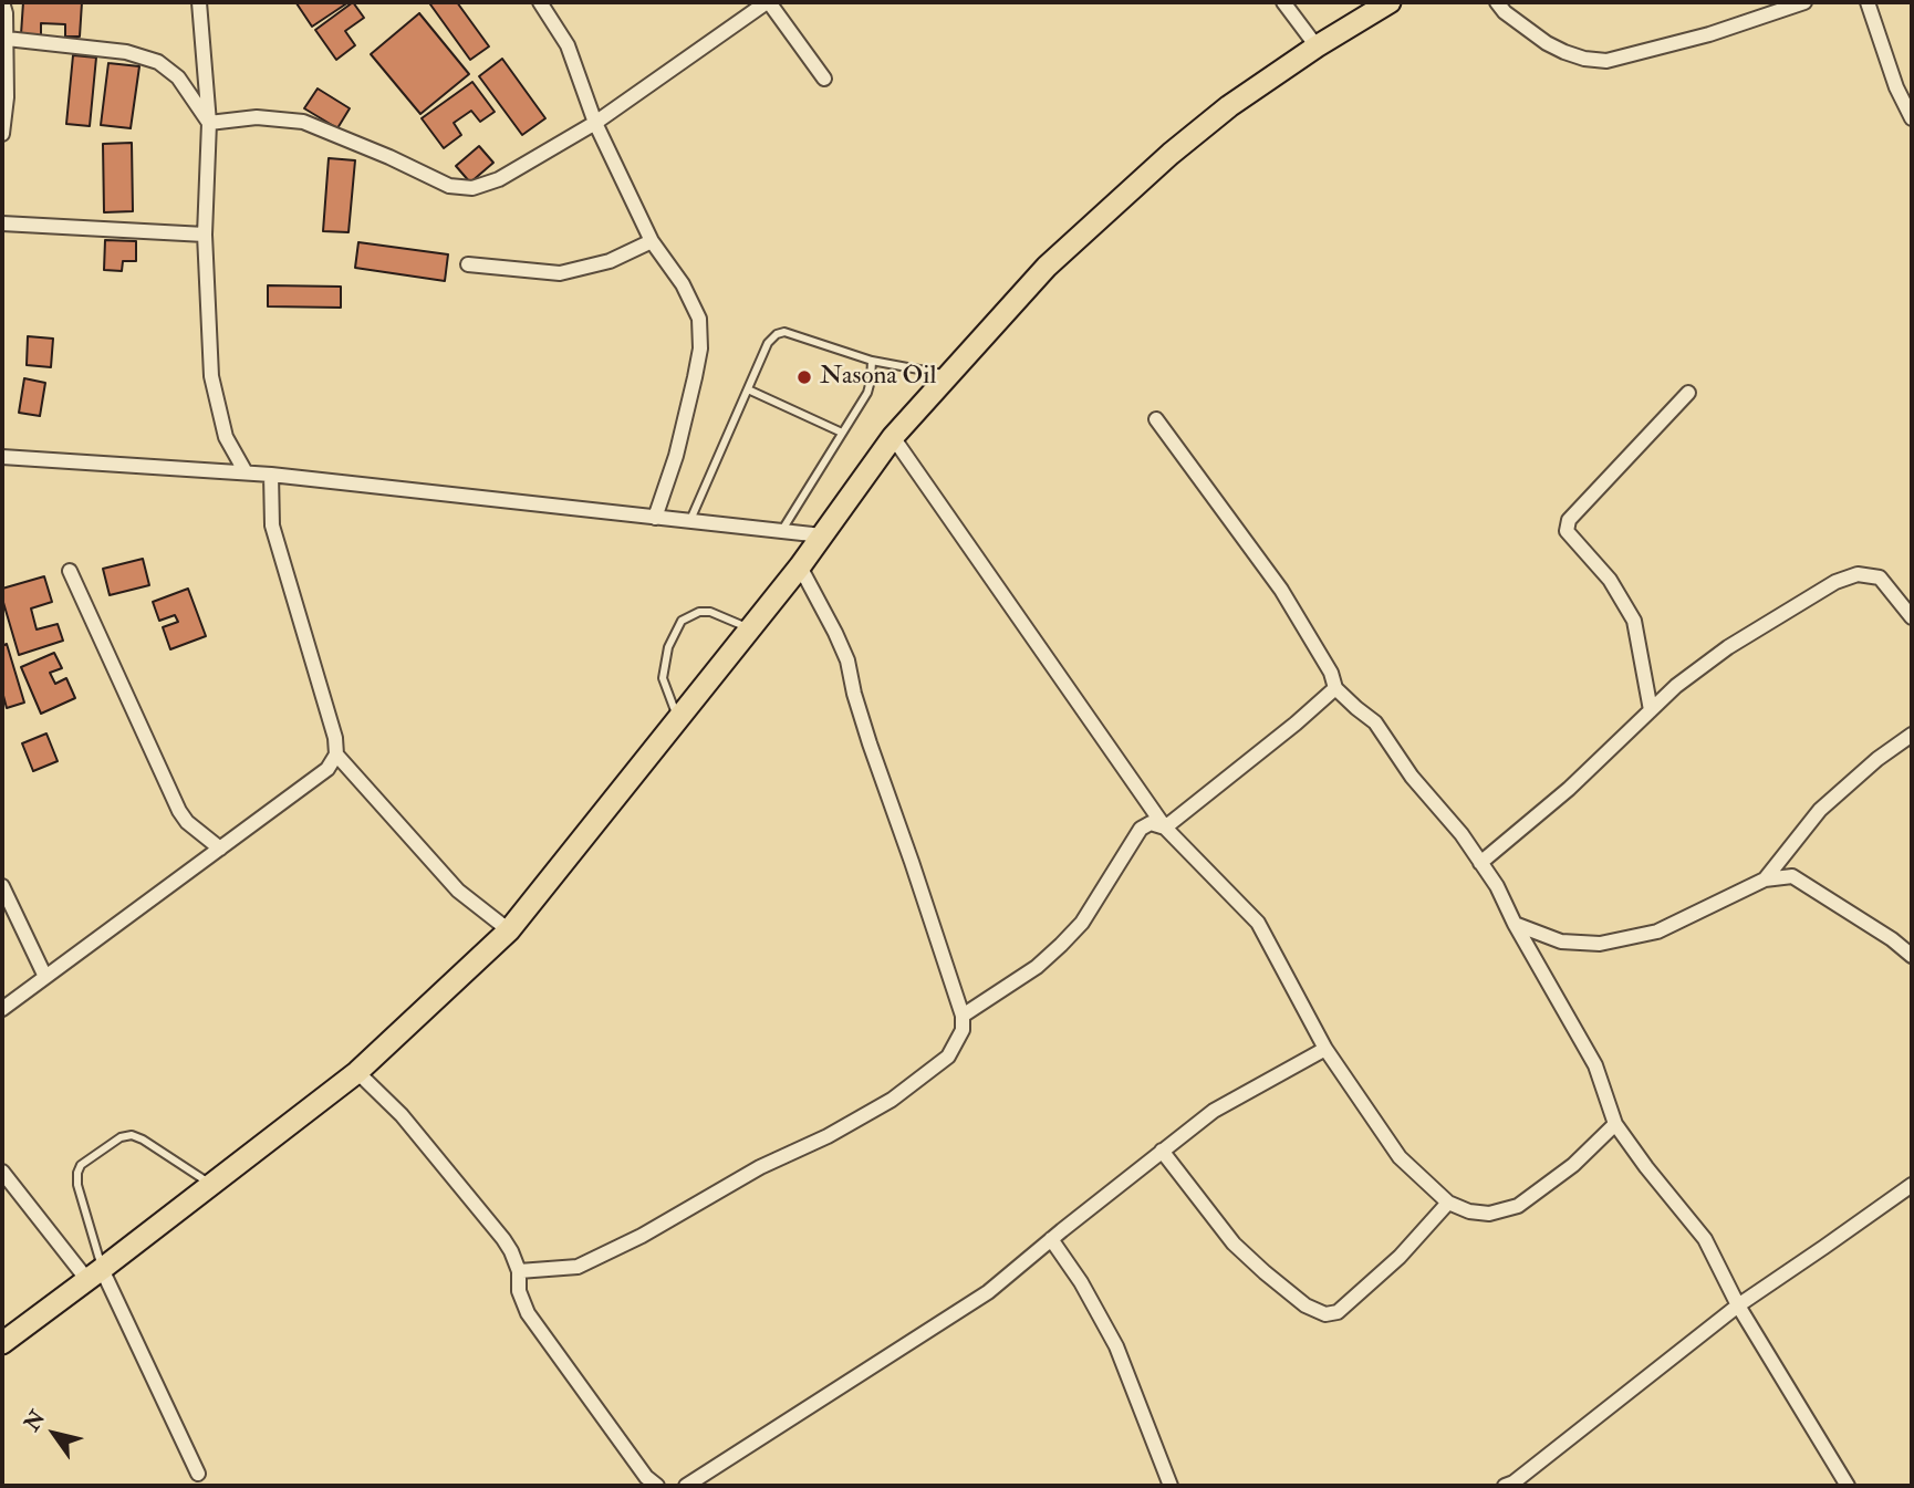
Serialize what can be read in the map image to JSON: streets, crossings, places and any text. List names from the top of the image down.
{
  "places": ["Nasona Oil"],
  "north": "top left"
}
